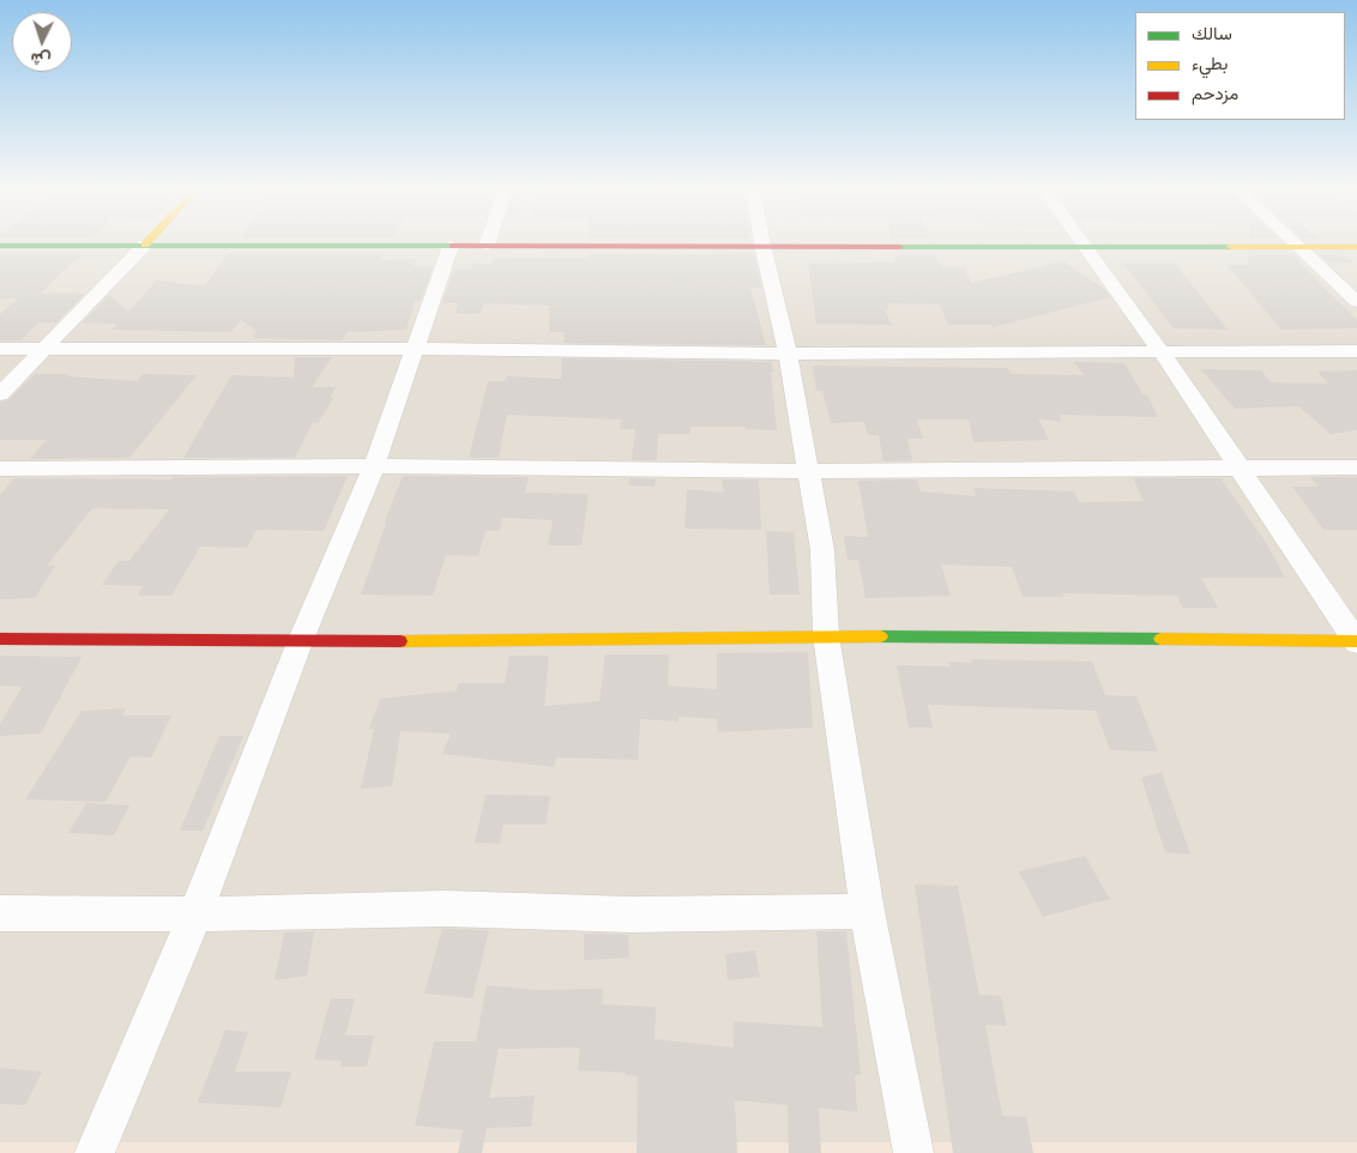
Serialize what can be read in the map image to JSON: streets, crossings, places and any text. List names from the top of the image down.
{
  "legend": ["سالك", "بطيء", "مزدحم"],
  "north": "bottom"
}
